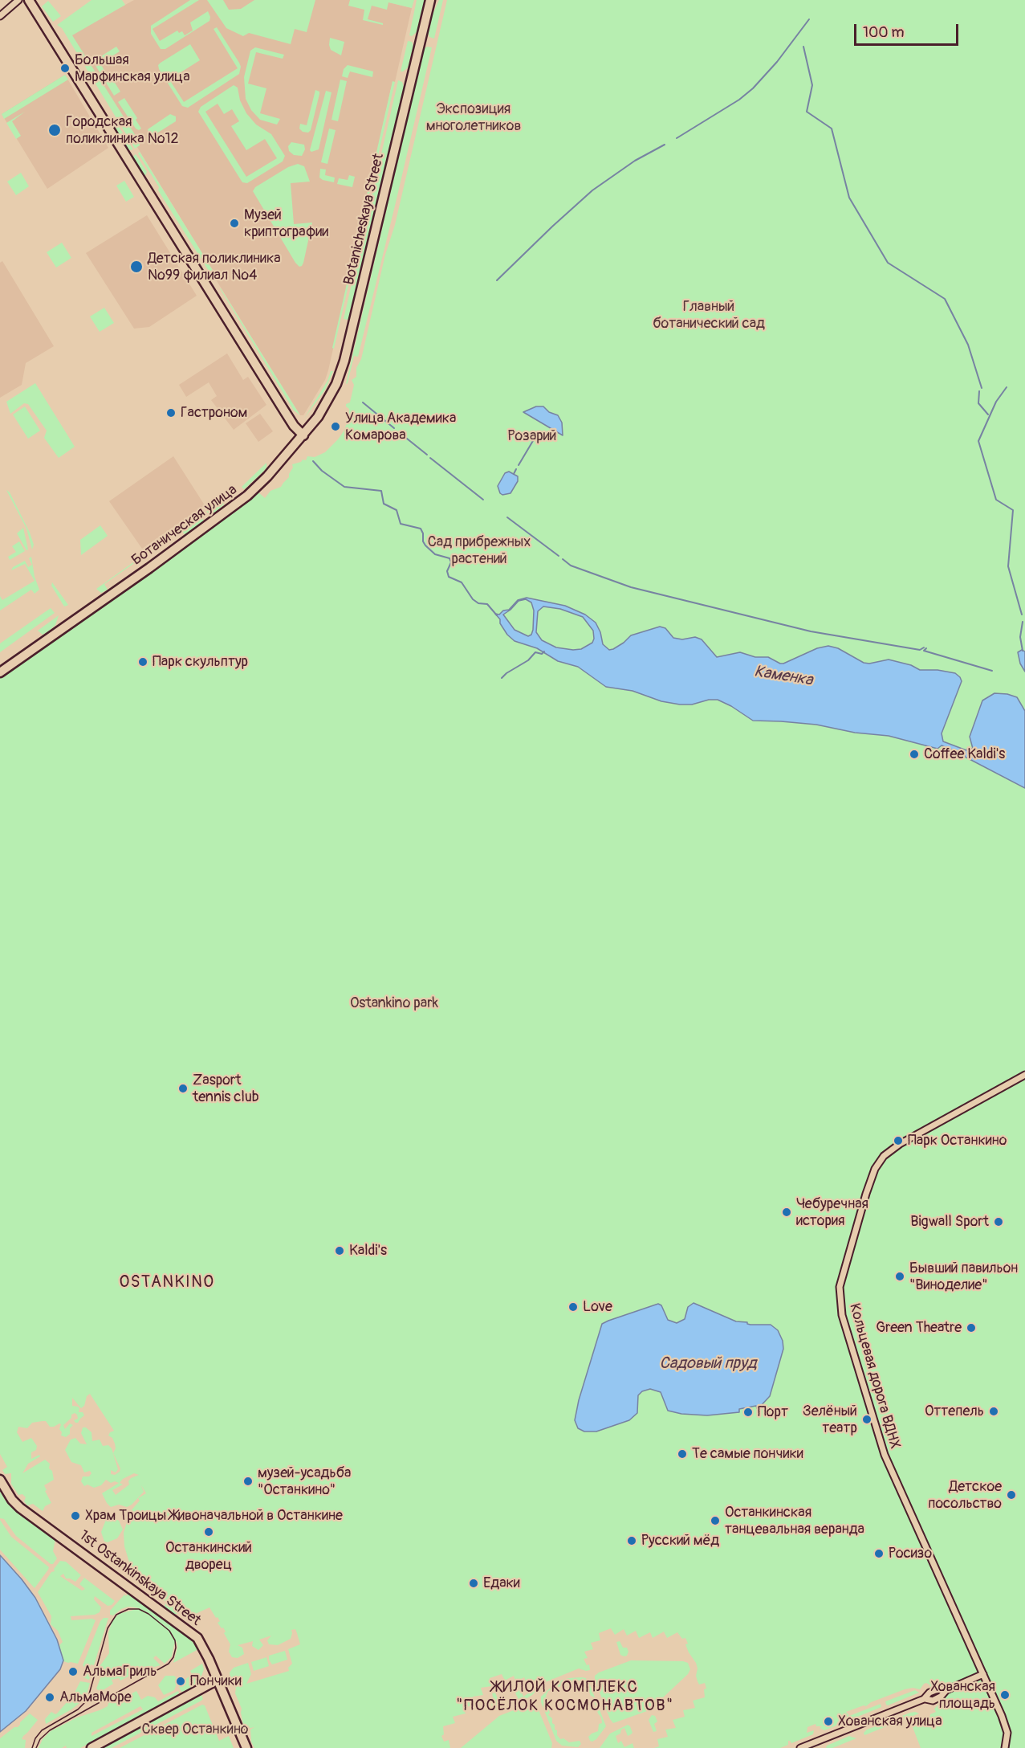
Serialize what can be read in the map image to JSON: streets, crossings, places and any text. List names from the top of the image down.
{
  "streets": {
    "street": [
      "Botanicheskaya Street",
      "Ботаническая улица",
      "Кольцевая дорога ВДНХ",
      "1st Ostankinskaya Street"
    ]
  },
  "crossings": [
    ["Botanicheskaya Street", "Ботаническая улица"]
  ],
  "districts": ["OSTANKINO", "ЖИЛОЙ КОМПЛЕКС \"ПОСЁЛОК КОСМОНАВТОВ\""],
  "water": ["Каменка", "Садовый пруд"],
  "parks": [
    "Экспозиция многолетников",
    "Главный ботанический сад",
    "Розарий",
    "Сад прибрежных растений",
    "Ostankino park",
    "Сквер Останкино"
  ],
  "places": [
    "Большая Марфинская улица",
    "Городская поликлиника №12",
    "Музей криптографии",
    "Детская поликлиника №99 филиал №4",
    "Гастроном",
    "Улица Академика Комарова",
    "Парк скульптур",
    "Coffee Kaldi's",
    "Zasport tennis club",
    "Парк Останкино",
    "Чебуречная история",
    "Bigwall Sport",
    "Kaldi's",
    "Бывший павильон \"Виноделие\"",
    "Love",
    "Green Theatre",
    "Оттепель",
    "Порт",
    "Зелёный театр",
    "Те самые пончики",
    "музей-усадьба \"Останкино\"",
    "Детское посольство",
    "Храм Троицы Живоначальной в Останкине",
    "Останкинская танцевальная веранда",
    "Останкинский дворец",
    "Русский мёд",
    "Росизо",
    "Едаки",
    "АльмаГриль",
    "Пончики",
    "Хованская площадь",
    "АльмаМоре",
    "Хованская улица"
  ],
  "scale_bar": "100 m"
}
